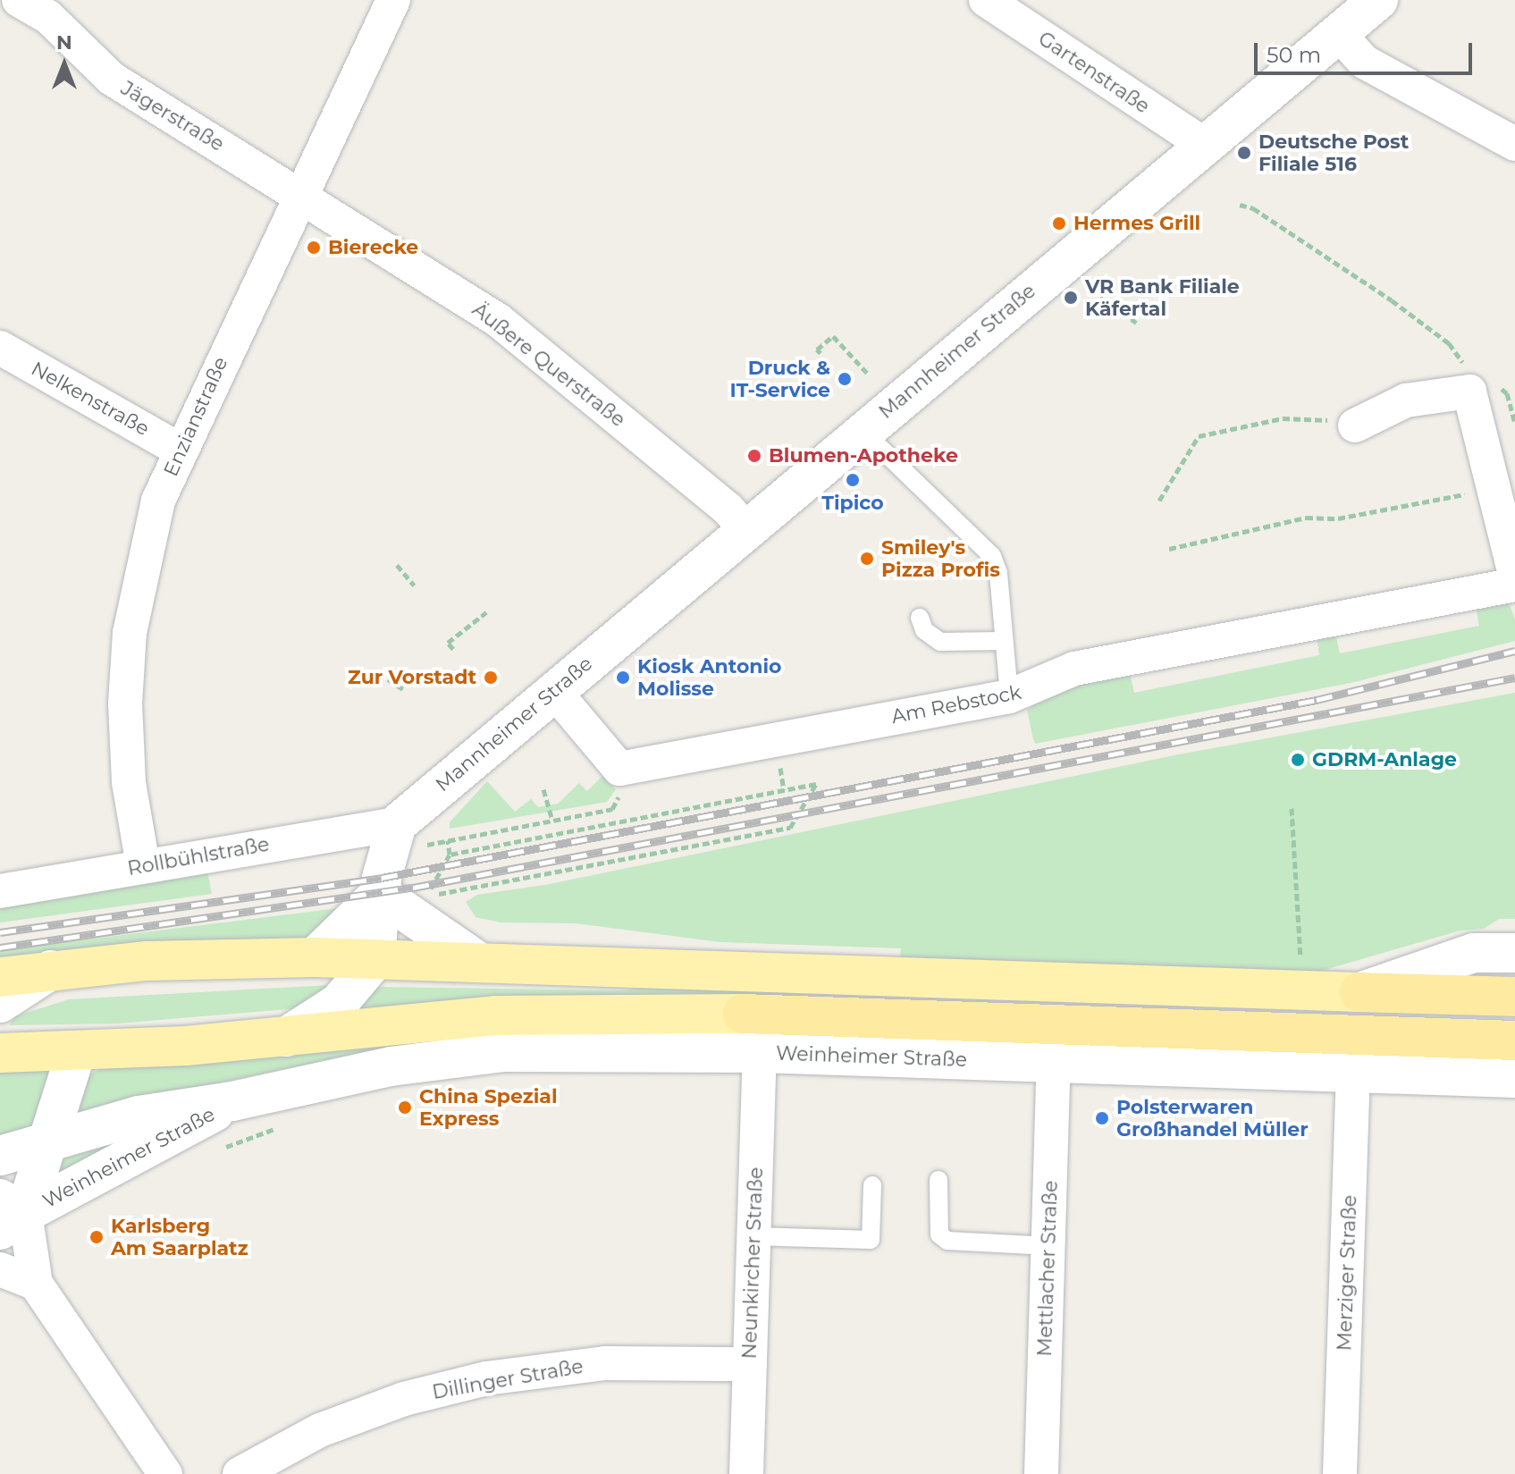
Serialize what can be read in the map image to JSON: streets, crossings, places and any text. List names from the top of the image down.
{
  "streets": {
    "street": [
      "Gartenstraße",
      "Jägerstraße",
      "Mannheimer Straße",
      "Äußere Querstraße",
      "Nelkenstraße",
      "Enzianstraße",
      "Am Rebstock",
      "Rollbühlstraße",
      "Weinheimer Straße",
      "Neunkircher Straße",
      "Mettlacher Straße",
      "Merziger Straße",
      "Dillinger Straße"
    ]
  },
  "crossings": [
    ["Gartenstraße", "Mannheimer Straße"],
    ["Jägerstraße", "Äußere Querstraße"],
    ["Jägerstraße", "Enzianstraße"],
    ["Mannheimer Straße", "Äußere Querstraße"],
    ["Mannheimer Straße", "Rollbühlstraße"],
    ["Äußere Querstraße", "Enzianstraße"],
    ["Nelkenstraße", "Enzianstraße"],
    ["Enzianstraße", "Rollbühlstraße"],
    ["Weinheimer Straße", "Neunkircher Straße"],
    ["Weinheimer Straße", "Mettlacher Straße"],
    ["Weinheimer Straße", "Merziger Straße"],
    ["Neunkircher Straße", "Dillinger Straße"]
  ],
  "places": [
    "Deutsche Post Filiale 516",
    "Hermes Grill",
    "Bierecke",
    "VR Bank Filiale Käfertal",
    "Druck & IT-Service",
    "Blumen-Apotheke",
    "Tipico",
    "Smiley's Pizza Profis",
    "Zur Vorstadt",
    "Kiosk Antonio Molisse",
    "GDRM-Anlage",
    "China Spezial Express",
    "Polsterwaren Großhandel Müller",
    "Karlsberg Am Saarplatz"
  ],
  "scale_bar": "50 m",
  "north": "top"
}
